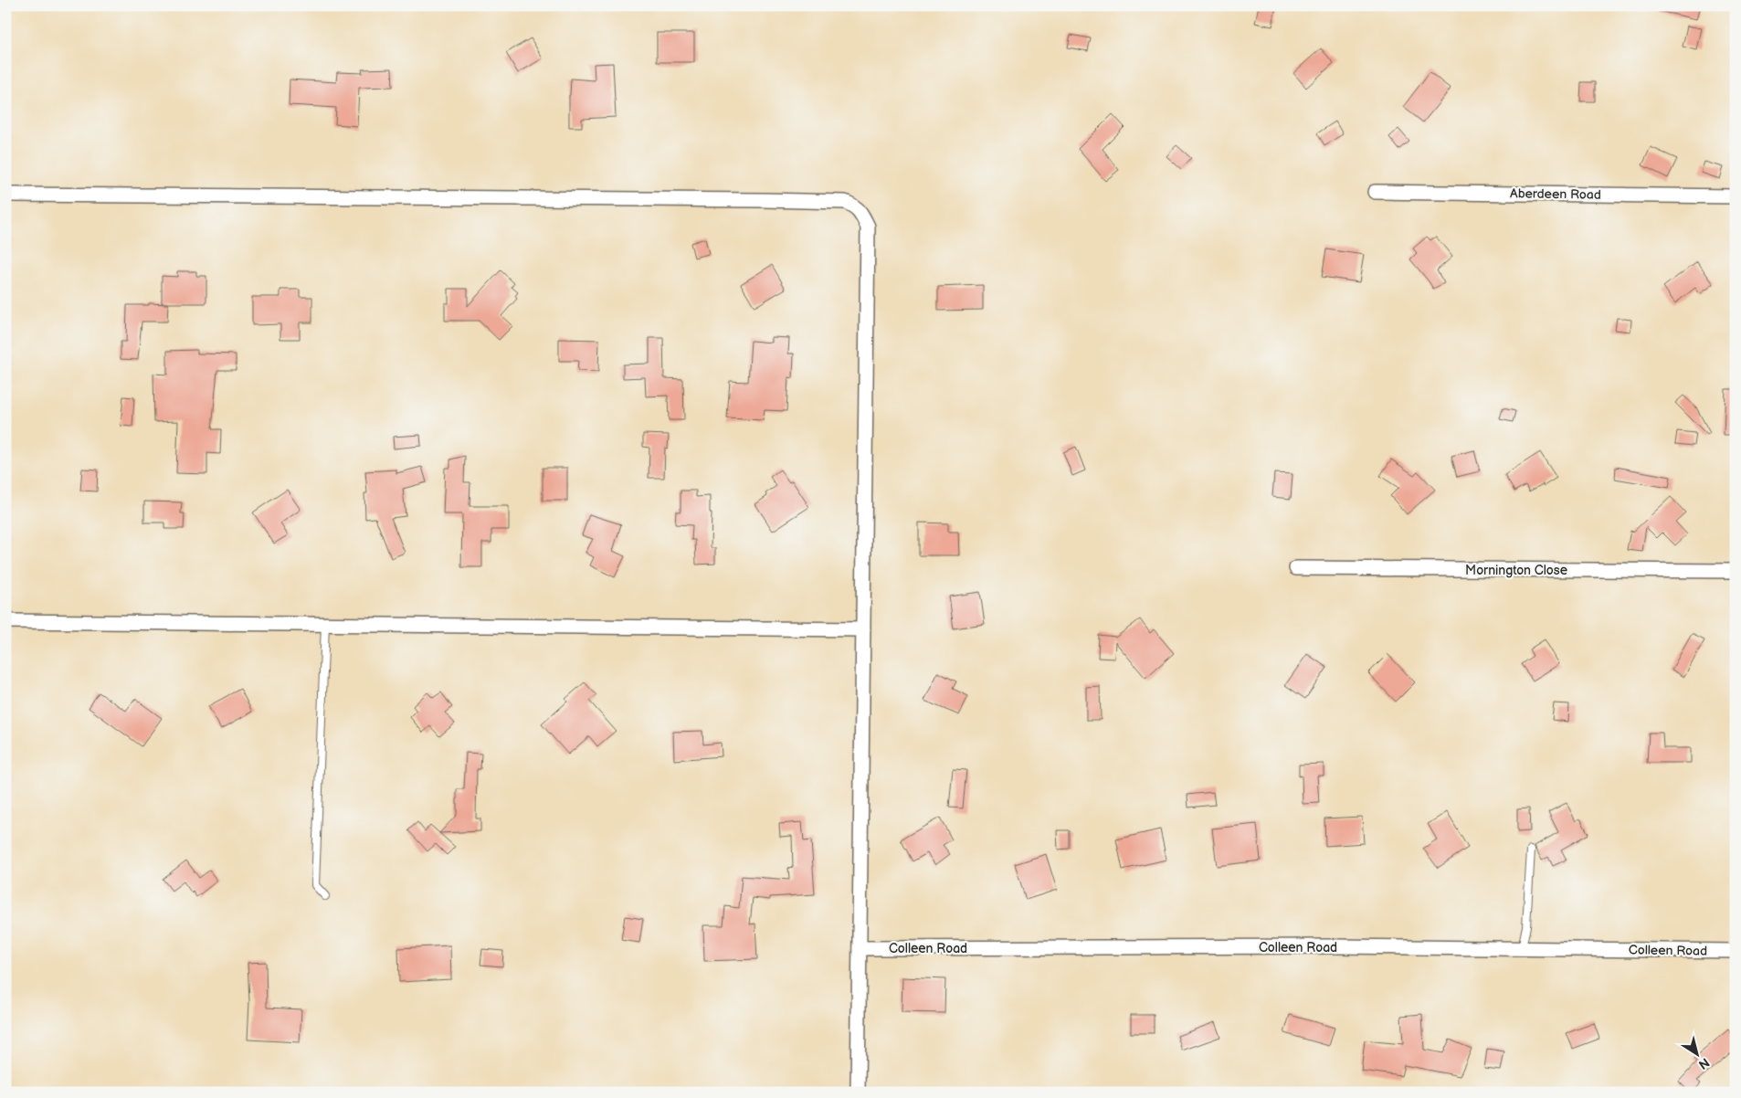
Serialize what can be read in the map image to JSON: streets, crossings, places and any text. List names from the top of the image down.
{
  "streets": {
    "street": ["Aberdeen Road", "Mornington Close", "Colleen Road"]
  },
  "north": "bottom right"
}
